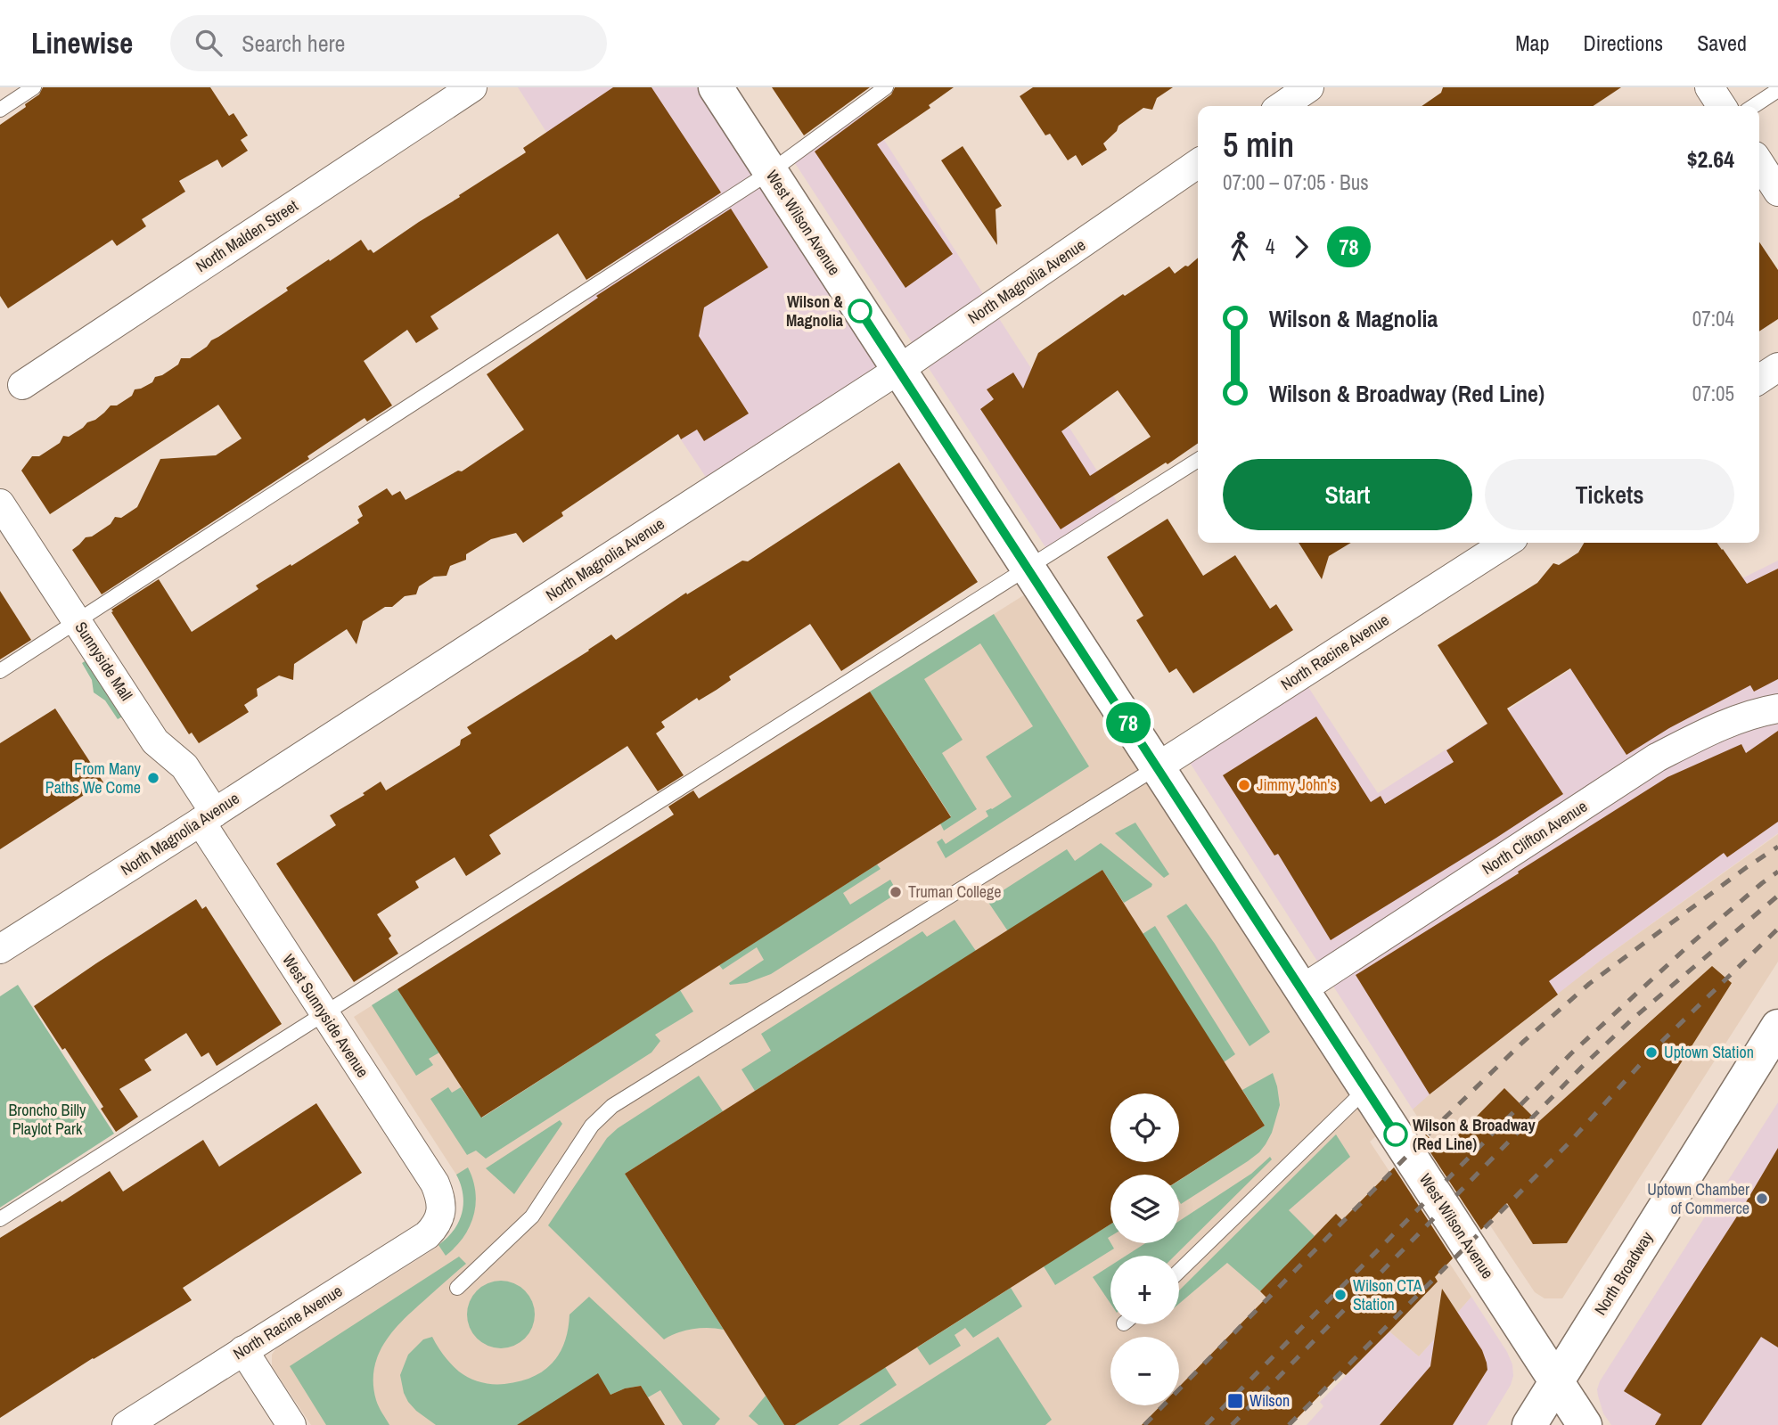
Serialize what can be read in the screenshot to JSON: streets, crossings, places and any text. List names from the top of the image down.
{
  "streets": {
    "street": [
      "West Wilson Avenue",
      "North Malden Street",
      "North Magnolia Avenue",
      "North Racine Avenue",
      "Sunnyside Mall",
      "North Clifton Avenue",
      "West Sunnyside Avenue",
      "North Broadway"
    ]
  },
  "crossings": [
    ["West Wilson Avenue", "North Magnolia Avenue"],
    ["West Wilson Avenue", "North Racine Avenue"],
    ["West Wilson Avenue", "North Clifton Avenue"],
    ["West Wilson Avenue", "North Broadway"],
    ["North Magnolia Avenue", "Sunnyside Mall"],
    ["North Magnolia Avenue", "West Sunnyside Avenue"],
    ["North Racine Avenue", "West Sunnyside Avenue"],
    ["Sunnyside Mall", "West Sunnyside Avenue"]
  ],
  "parks": ["Broncho Billy Playlot Park"],
  "places": {
    "other": [
      "Wilson & Magnolia",
      "From Many Paths We Come",
      "Jimmy John's",
      "Truman College",
      "Uptown Station",
      "Wilson & Broadway (Red Line)",
      "Uptown Chamber of Commerce",
      "Wilson CTA Station"
    ],
    "transit": ["Wilson"]
  },
  "lines": ["bus line 78"],
  "page": {
    "header": "Linewise",
    "search": "Search here",
    "nav": ["Map", "Directions", "Saved"],
    "on_map": "78",
    "heading": ["5 min", "07:00 – 07:05 · Bus", "$2.64"],
    "legs": ["4", "78"],
    "list": [
      {
        "name": "Wilson & Magnolia",
        "value": "07:04"
      },
      {
        "name": "Wilson & Broadway (Red Line)",
        "value": "07:05"
      }
    ],
    "buttons": ["Start", "Tickets"],
    "map_buttons": ["+", "−"]
  }
}
